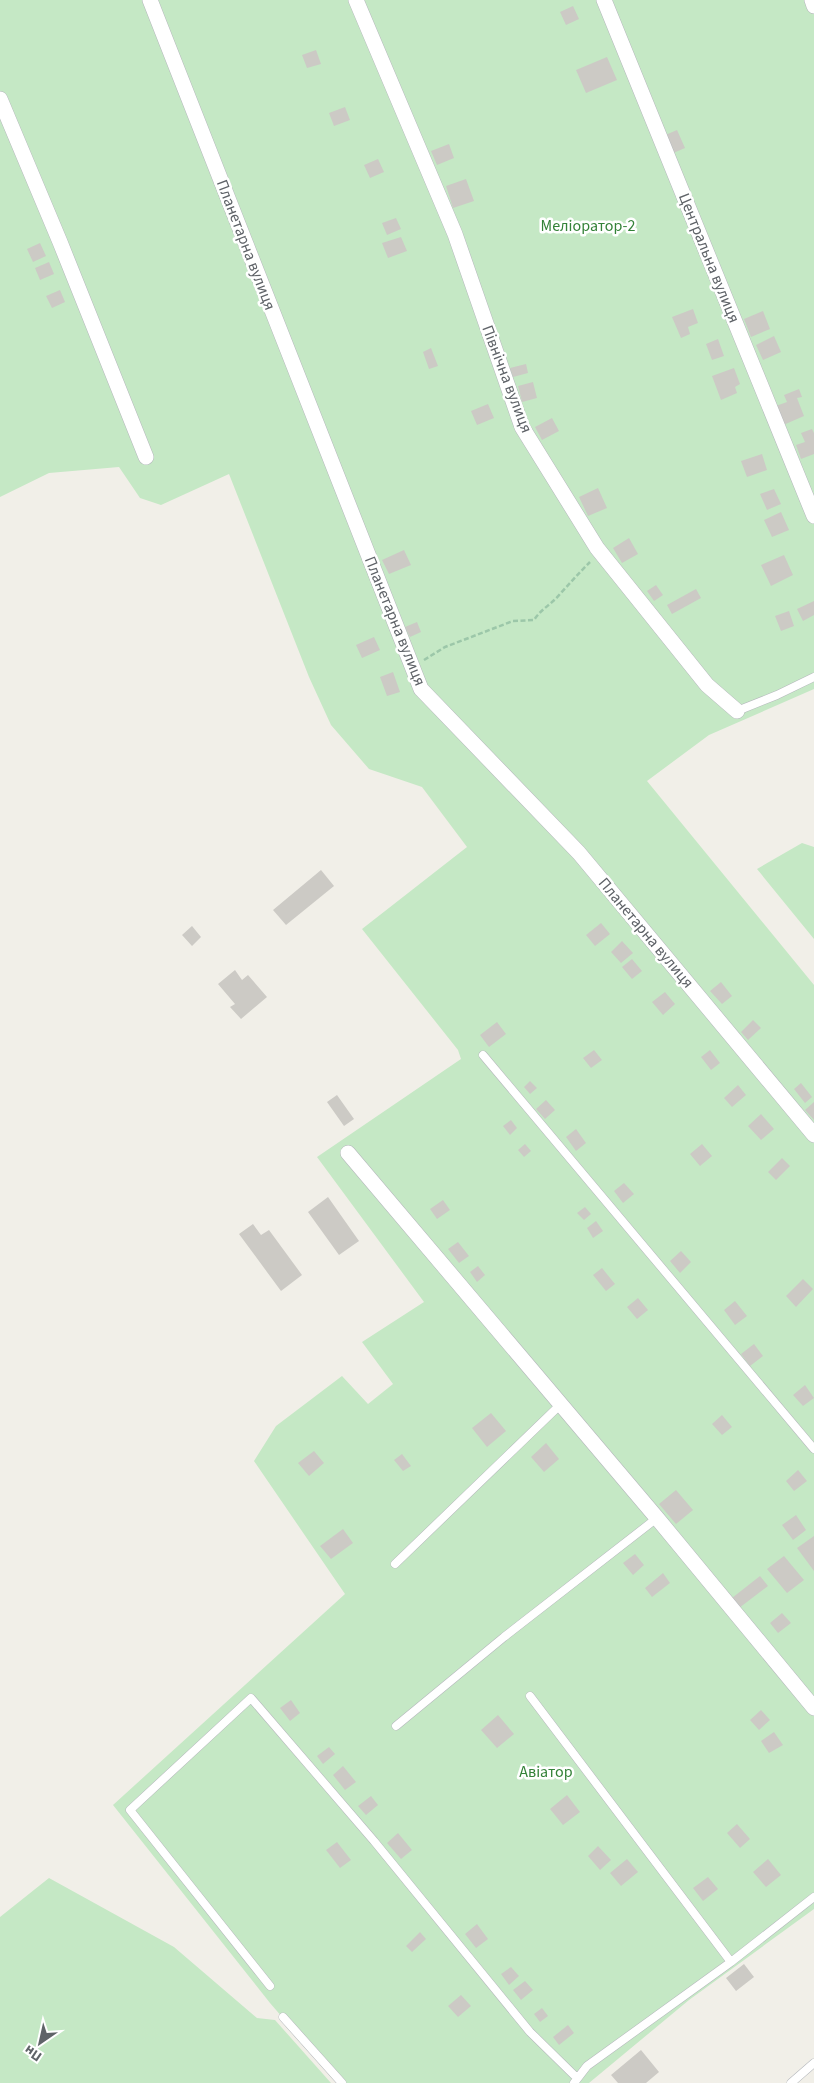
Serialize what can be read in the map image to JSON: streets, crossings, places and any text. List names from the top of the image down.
{
  "streets": {
    "street": ["Планетарна вулиця", "Центральна вулиця", "Північна вулиця"]
  },
  "parks": ["Меліоратор-2", "Авіатор"],
  "north": "bottom left"
}
